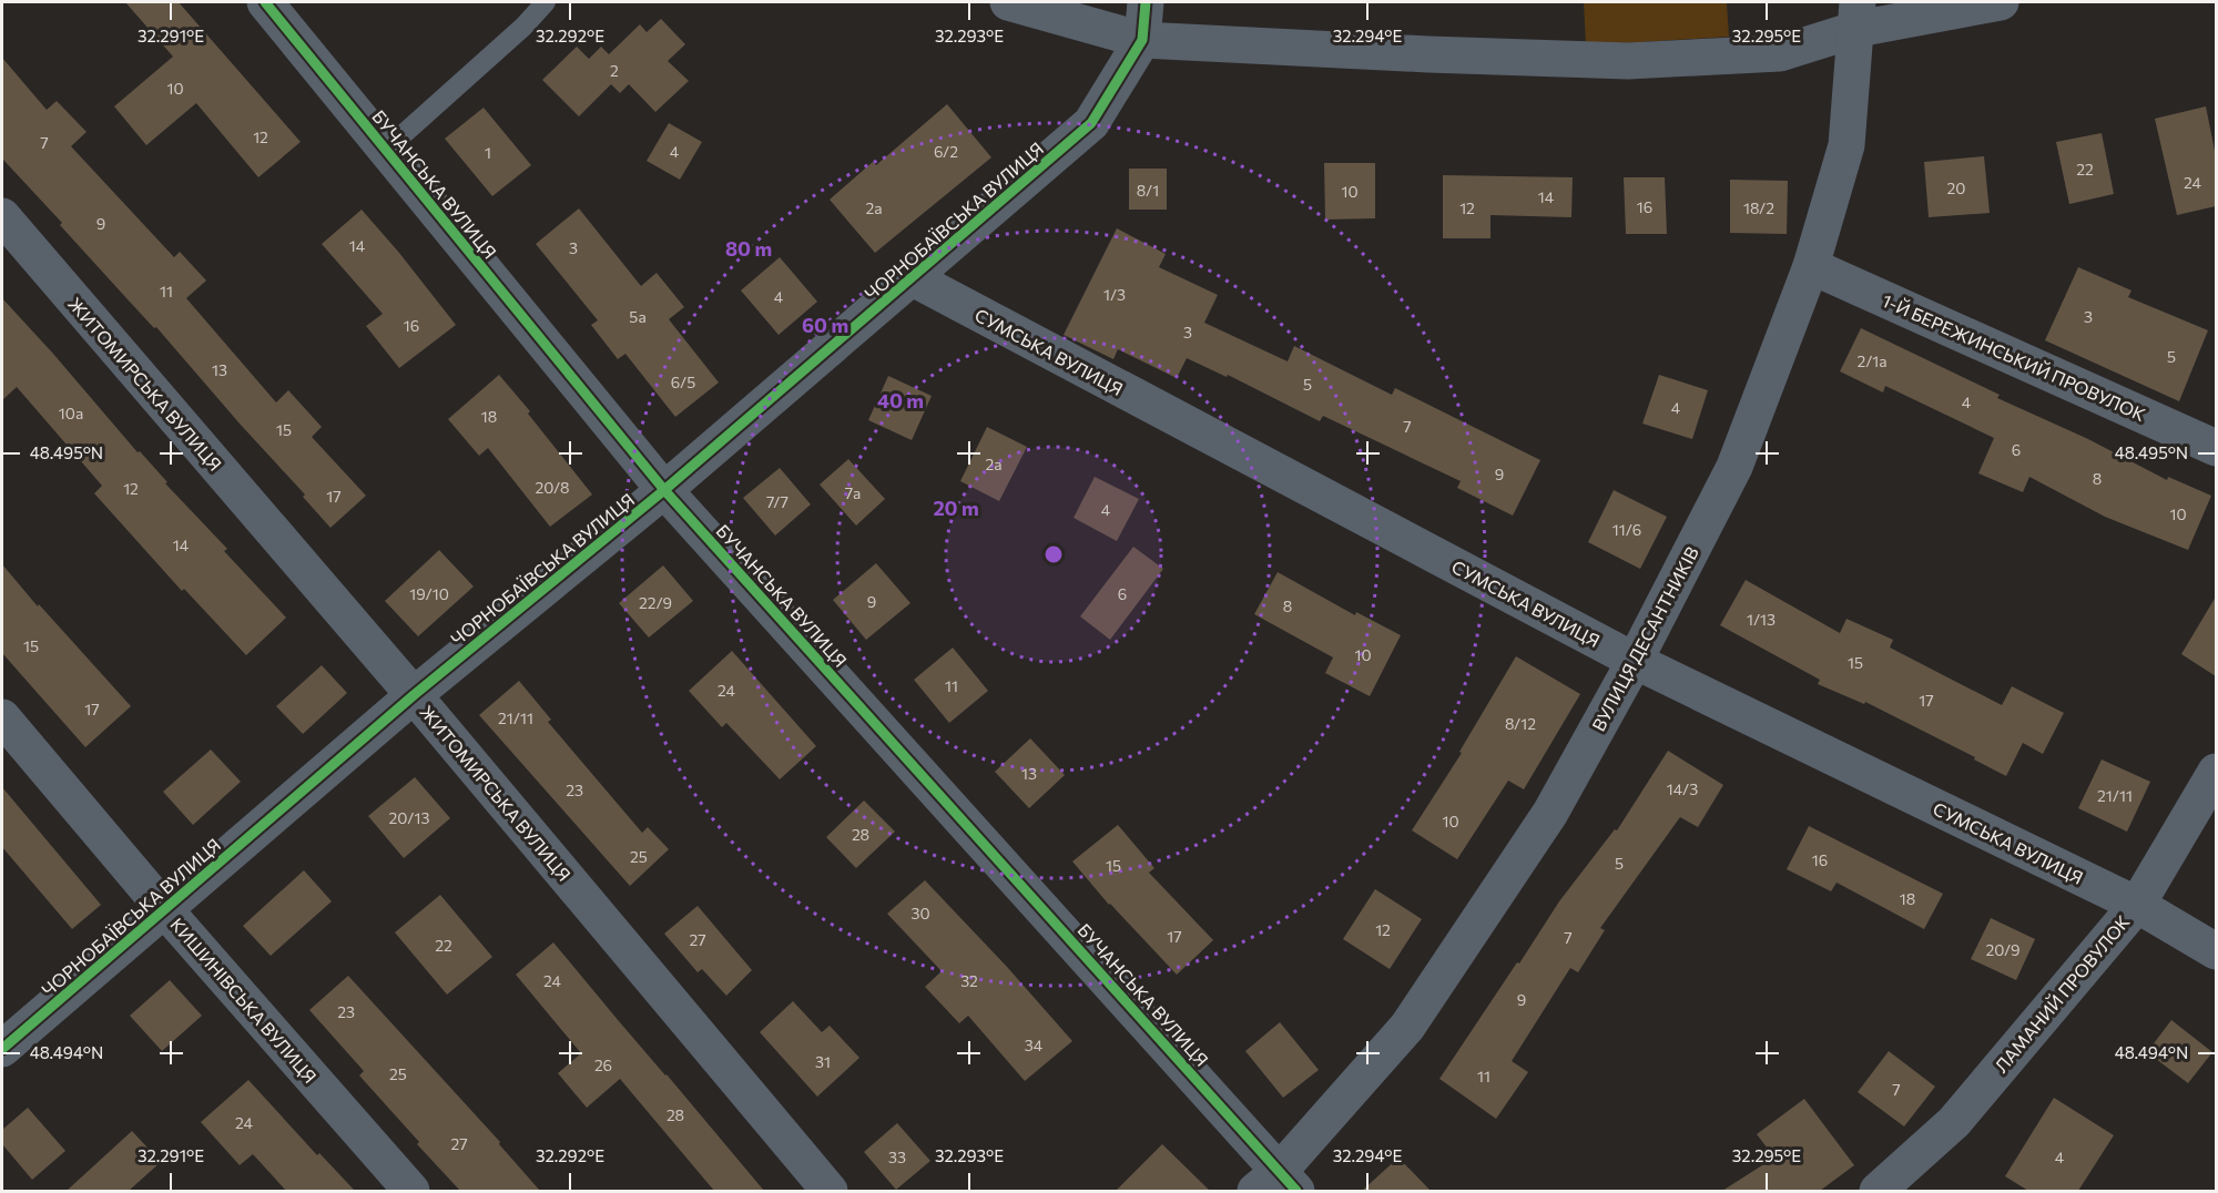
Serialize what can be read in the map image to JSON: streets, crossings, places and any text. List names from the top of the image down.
{
  "streets": {
    "street": [
      "БУЧАНСЬКА ВУЛИЦЯ",
      "ЧОРНОБАЇВСЬКА ВУЛИЦЯ",
      "СУМСЬКА ВУЛИЦЯ",
      "1-Й БЕРЕЖИНСЬКИЙ ПРОВУЛОК",
      "ЖИТОМИРСЬКА ВУЛИЦЯ",
      "ВУЛИЦЯ ДЕСАНТНИКІВ",
      "ЛАМАНИЙ ПРОВУЛОК",
      "КИШИНІВСЬКА ВУЛИЦЯ"
    ]
  },
  "crossings": [
    ["БУЧАНСЬКА ВУЛИЦЯ", "ЧОРНОБАЇВСЬКА ВУЛИЦЯ"],
    ["БУЧАНСЬКА ВУЛИЦЯ", "ВУЛИЦЯ ДЕСАНТНИКІВ"],
    ["ЧОРНОБАЇВСЬКА ВУЛИЦЯ", "СУМСЬКА ВУЛИЦЯ"],
    ["ЧОРНОБАЇВСЬКА ВУЛИЦЯ", "ЖИТОМИРСЬКА ВУЛИЦЯ"],
    ["ЧОРНОБАЇВСЬКА ВУЛИЦЯ", "КИШИНІВСЬКА ВУЛИЦЯ"],
    ["СУМСЬКА ВУЛИЦЯ", "ВУЛИЦЯ ДЕСАНТНИКІВ"],
    ["СУМСЬКА ВУЛИЦЯ", "ЛАМАНИЙ ПРОВУЛОК"],
    ["1-Й БЕРЕЖИНСЬКИЙ ПРОВУЛОК", "ВУЛИЦЯ ДЕСАНТНИКІВ"]
  ],
  "house_numbers": [
    "2",
    "10",
    "12",
    "7",
    "4",
    "6/2",
    "1",
    "22",
    "24",
    "20",
    "8/1",
    "10",
    "14",
    "16",
    "2а",
    "12",
    "18/2",
    "9",
    "14",
    "3",
    "11",
    "1/3",
    "4",
    "5а",
    "3",
    "16",
    "3",
    "5",
    "2/1а",
    "13",
    "6/5",
    "5",
    "4",
    "4",
    "10а",
    "18",
    "7",
    "15",
    "6",
    "2а",
    "9",
    "8",
    "20/8",
    "12",
    "7а",
    "17",
    "7/7",
    "4",
    "10",
    "11/6",
    "14",
    "19/10",
    "6",
    "9",
    "22/9",
    "8",
    "1/13",
    "15",
    "10",
    "15",
    "11",
    "24",
    "17",
    "17",
    "21/11",
    "8/12",
    "13",
    "14/3",
    "23",
    "21/11",
    "20/13",
    "10",
    "28",
    "25",
    "16",
    "5",
    "15",
    "18",
    "30",
    "12",
    "17",
    "7",
    "27",
    "22",
    "20/9",
    "24",
    "32",
    "9",
    "23",
    "34",
    "31",
    "26",
    "25",
    "11",
    "7",
    "28",
    "24",
    "27",
    "33",
    "4"
  ],
  "coordinates": [
    "32.291°E",
    "32.292°E",
    "32.293°E",
    "32.294°E",
    "32.295°E",
    "48.495°N",
    "48.494°N"
  ],
  "rings": [
    "80 m",
    "60 m",
    "40 m",
    "20 m"
  ]
}
